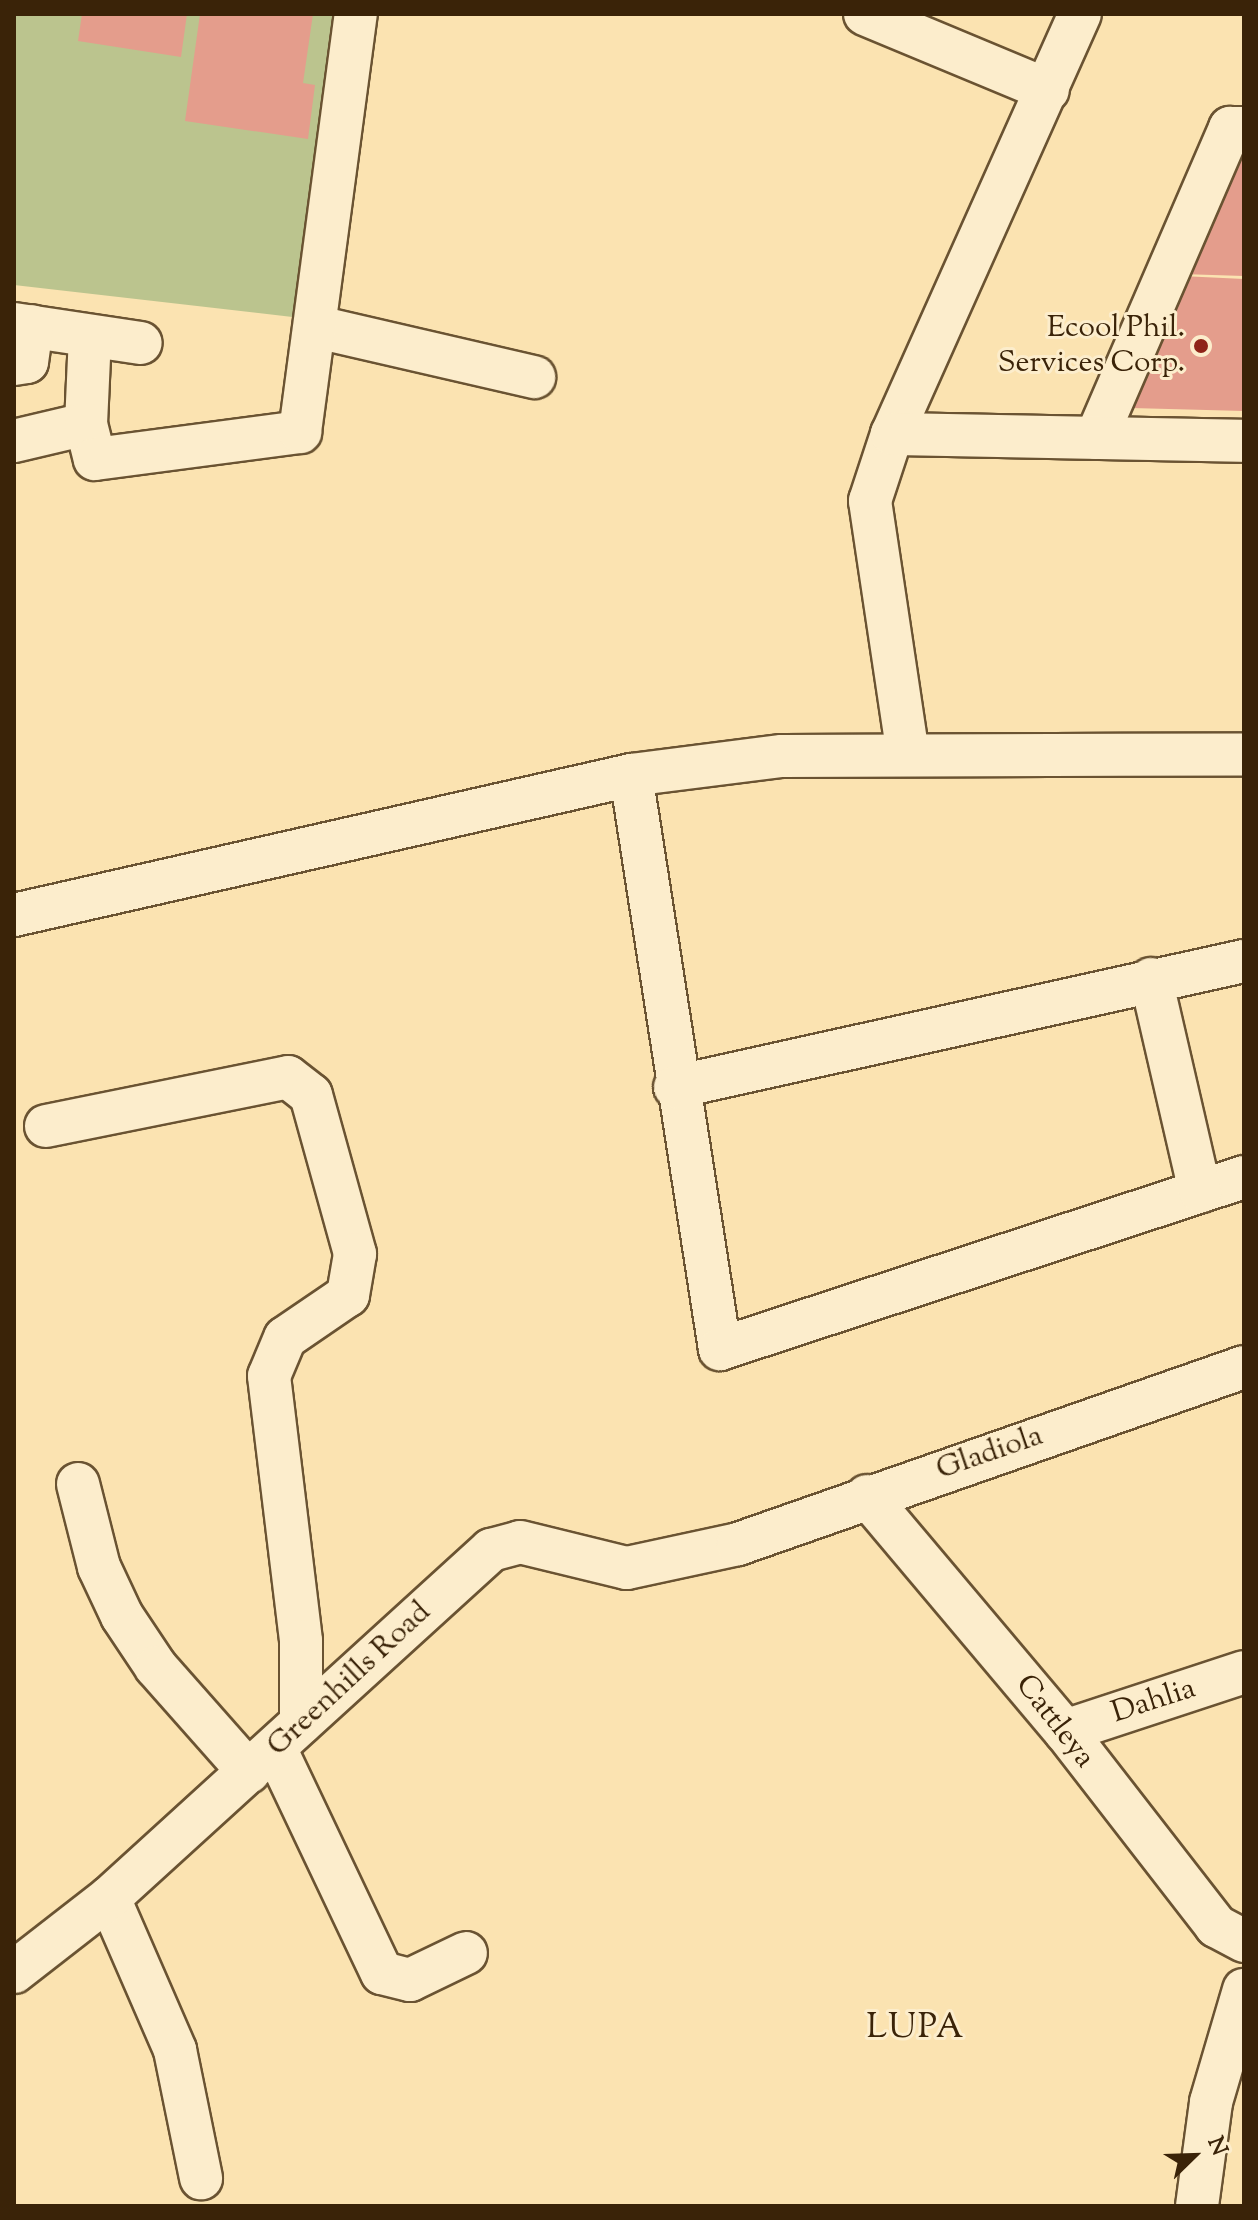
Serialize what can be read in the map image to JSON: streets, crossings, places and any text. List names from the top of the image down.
{
  "streets": {
    "street": [
      "Gladiola",
      "Greenhills Road",
      "Dahlia",
      "Cattleya"
    ]
  },
  "crossings": [
    ["Gladiola", "Greenhills Road"],
    ["Gladiola", "Cattleya"],
    ["Dahlia", "Cattleya"]
  ],
  "districts": ["LUPA"],
  "places": ["Ecool Phil. Services Corp."],
  "north": "top right"
}
